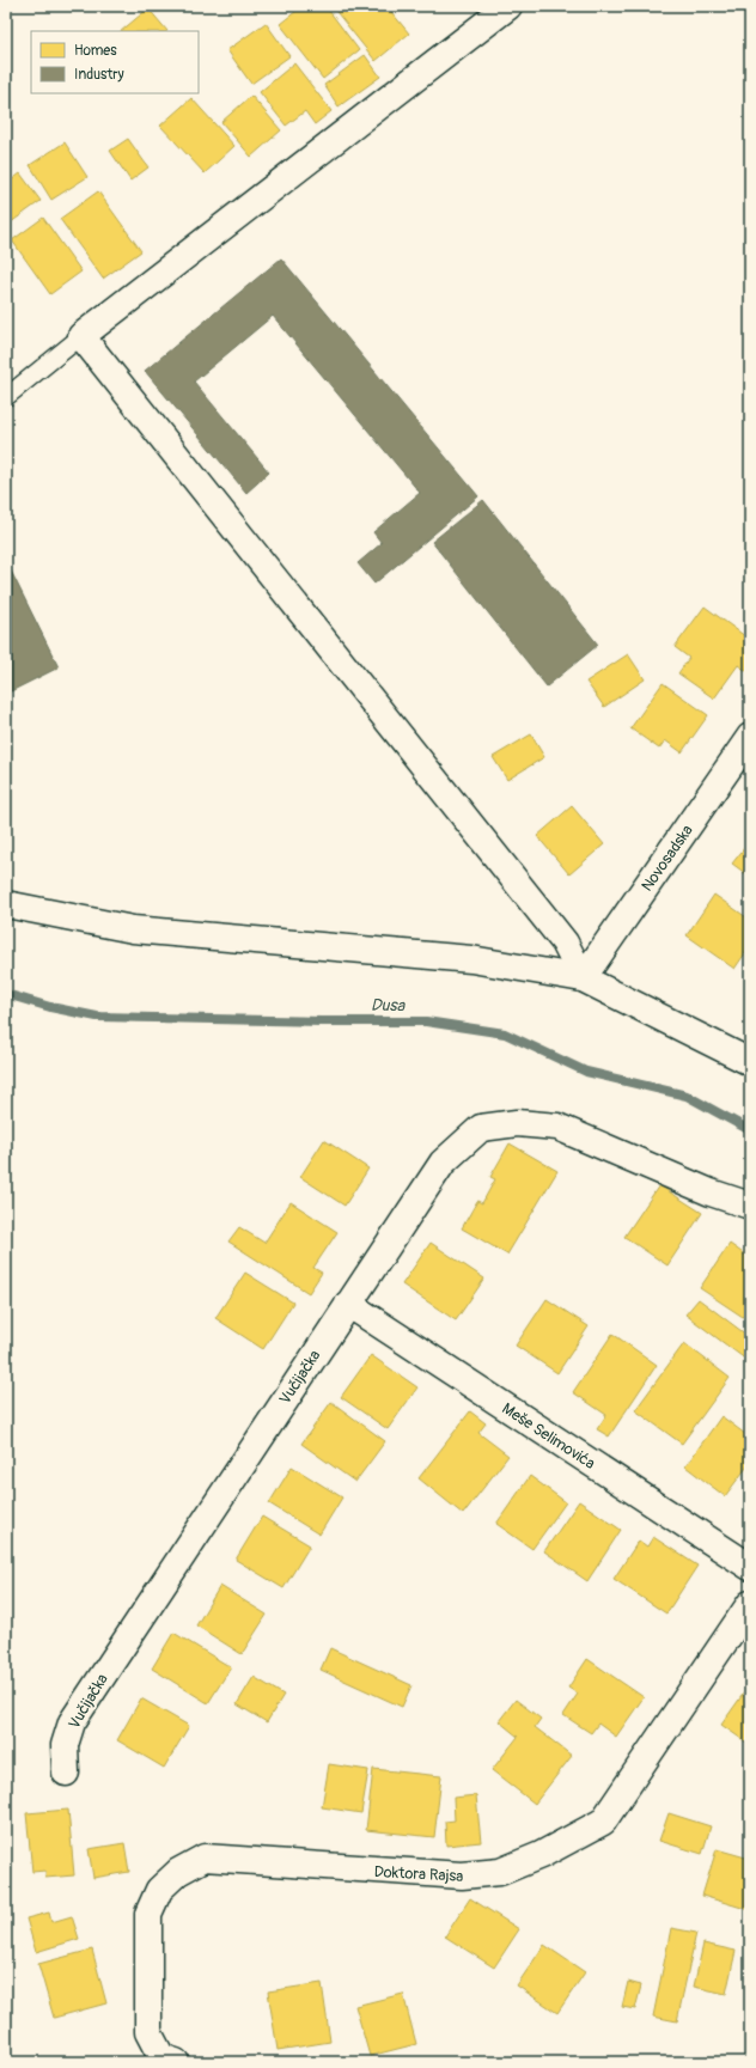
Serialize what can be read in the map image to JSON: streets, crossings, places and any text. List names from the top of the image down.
{
  "streets": {
    "street": [
      "Novosadska",
      "Vučijačka",
      "Meše Selimovića",
      "Doktora Rajsa"
    ]
  },
  "crossings": [
    ["Vučijačka", "Meše Selimovića"]
  ],
  "water": ["Dusa"],
  "legend": ["Homes", "Industry"]
}
